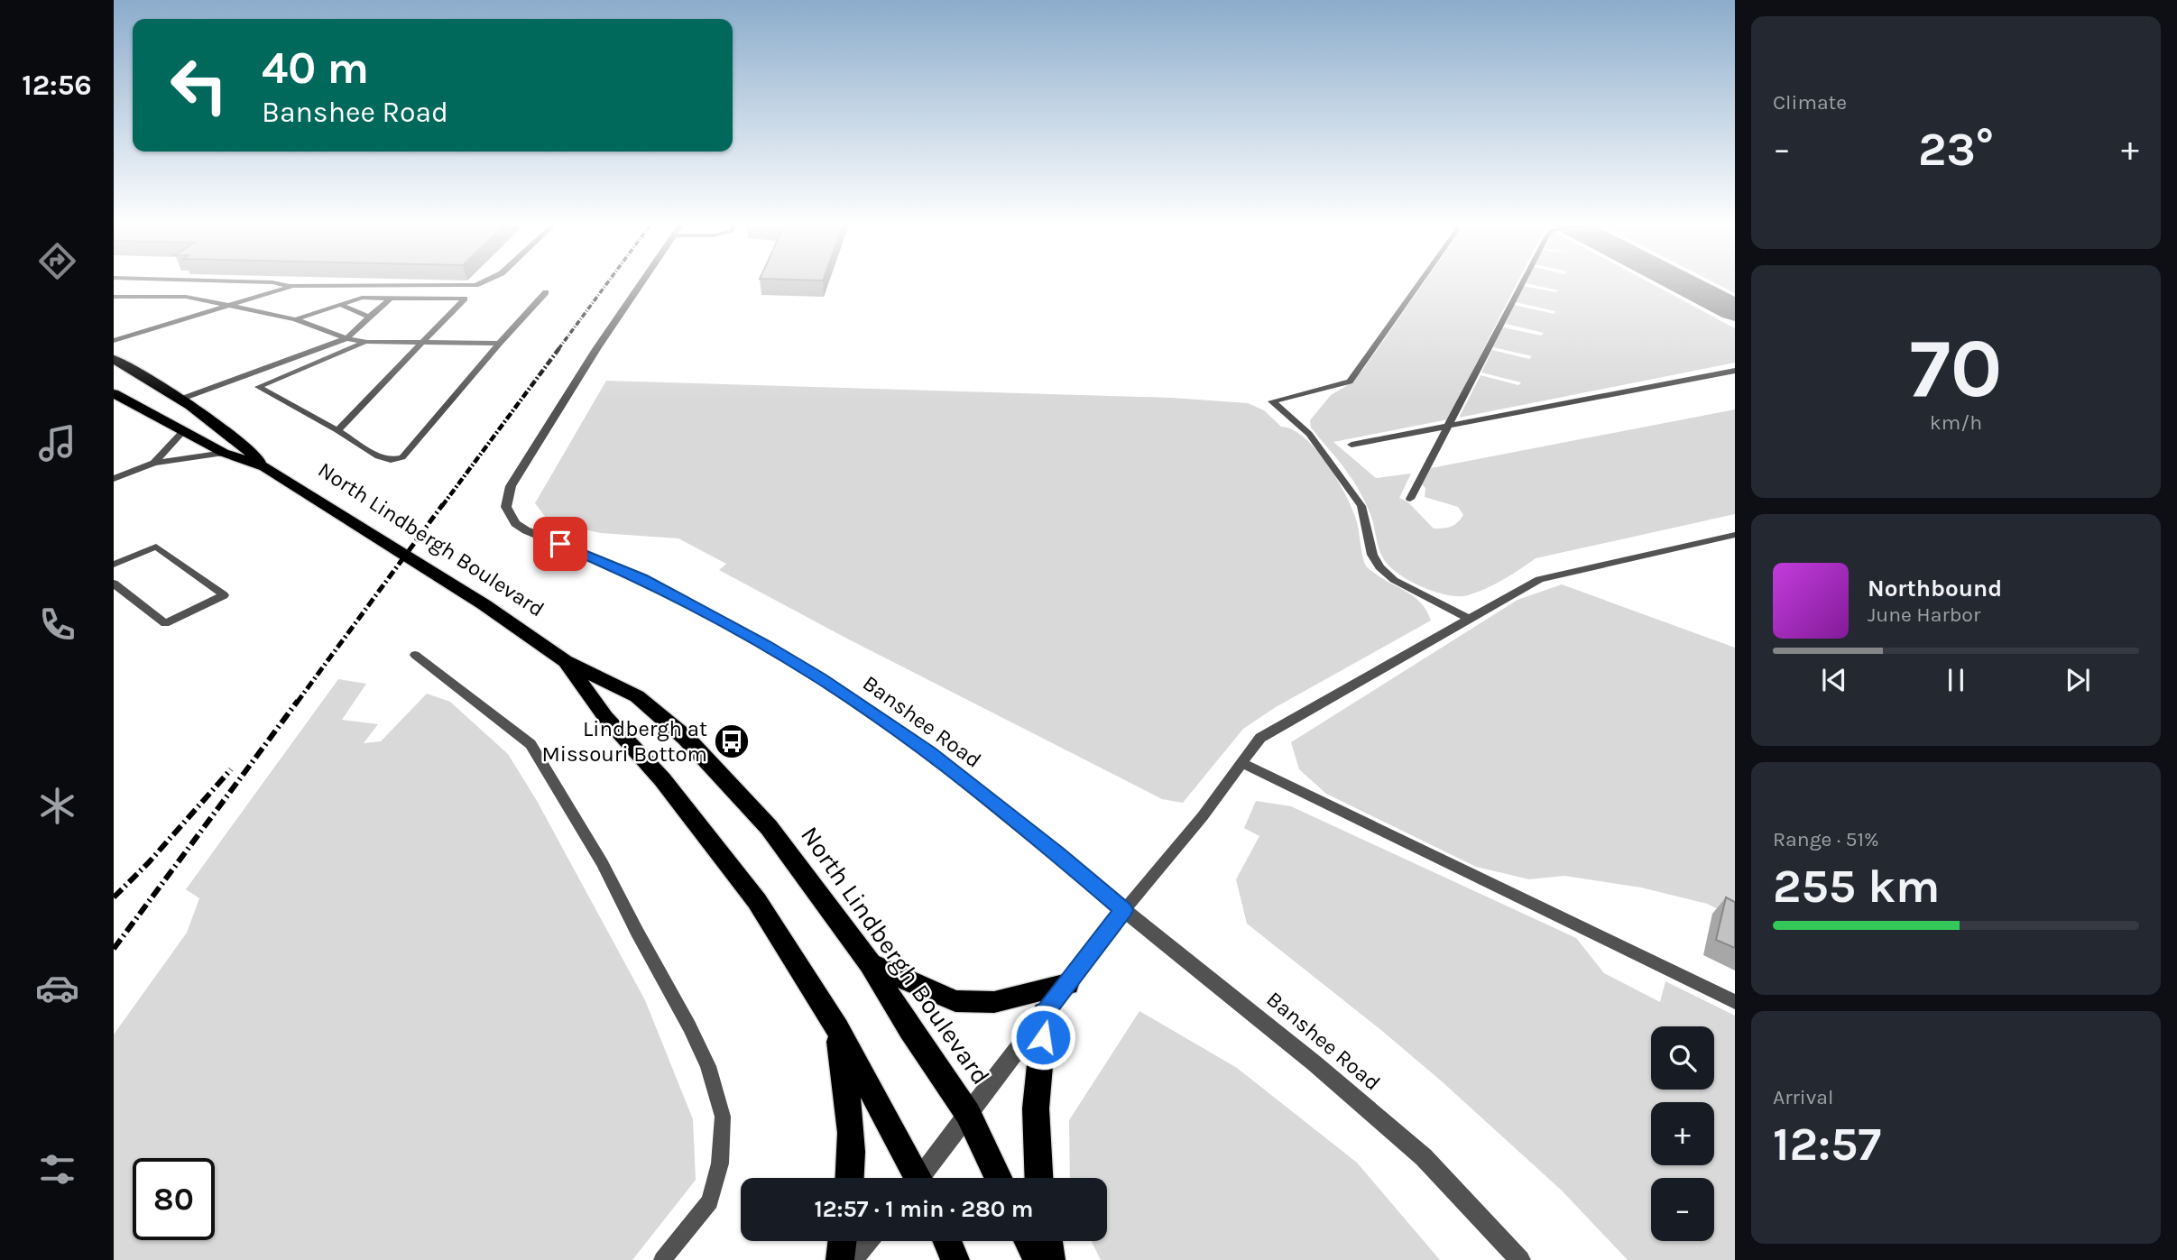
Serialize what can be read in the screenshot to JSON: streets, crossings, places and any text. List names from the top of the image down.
{
  "streets": {
    "highway": ["North Lindbergh Boulevard"],
    "street": ["Banshee Road"]
  },
  "places": {
    "bus stop": ["Lindbergh at Missouri Bottom"]
  },
  "page": {
    "tabs": "12:56",
    "tile": [
      "Climate",
      ["70", "km/h"],
      ["Range · 51%", "255 km"],
      ["Arrival", "12:57"]
    ],
    "turn": ["40 m", "Banshee Road"],
    "heat": ["−", "23°", "+"],
    "song": ["Northbound", "June Harbor"],
    "map_buttons": ["+", "−"],
    "limit": "80",
    "trip": "12:57 · 1 min · 280 m"
  }
}
